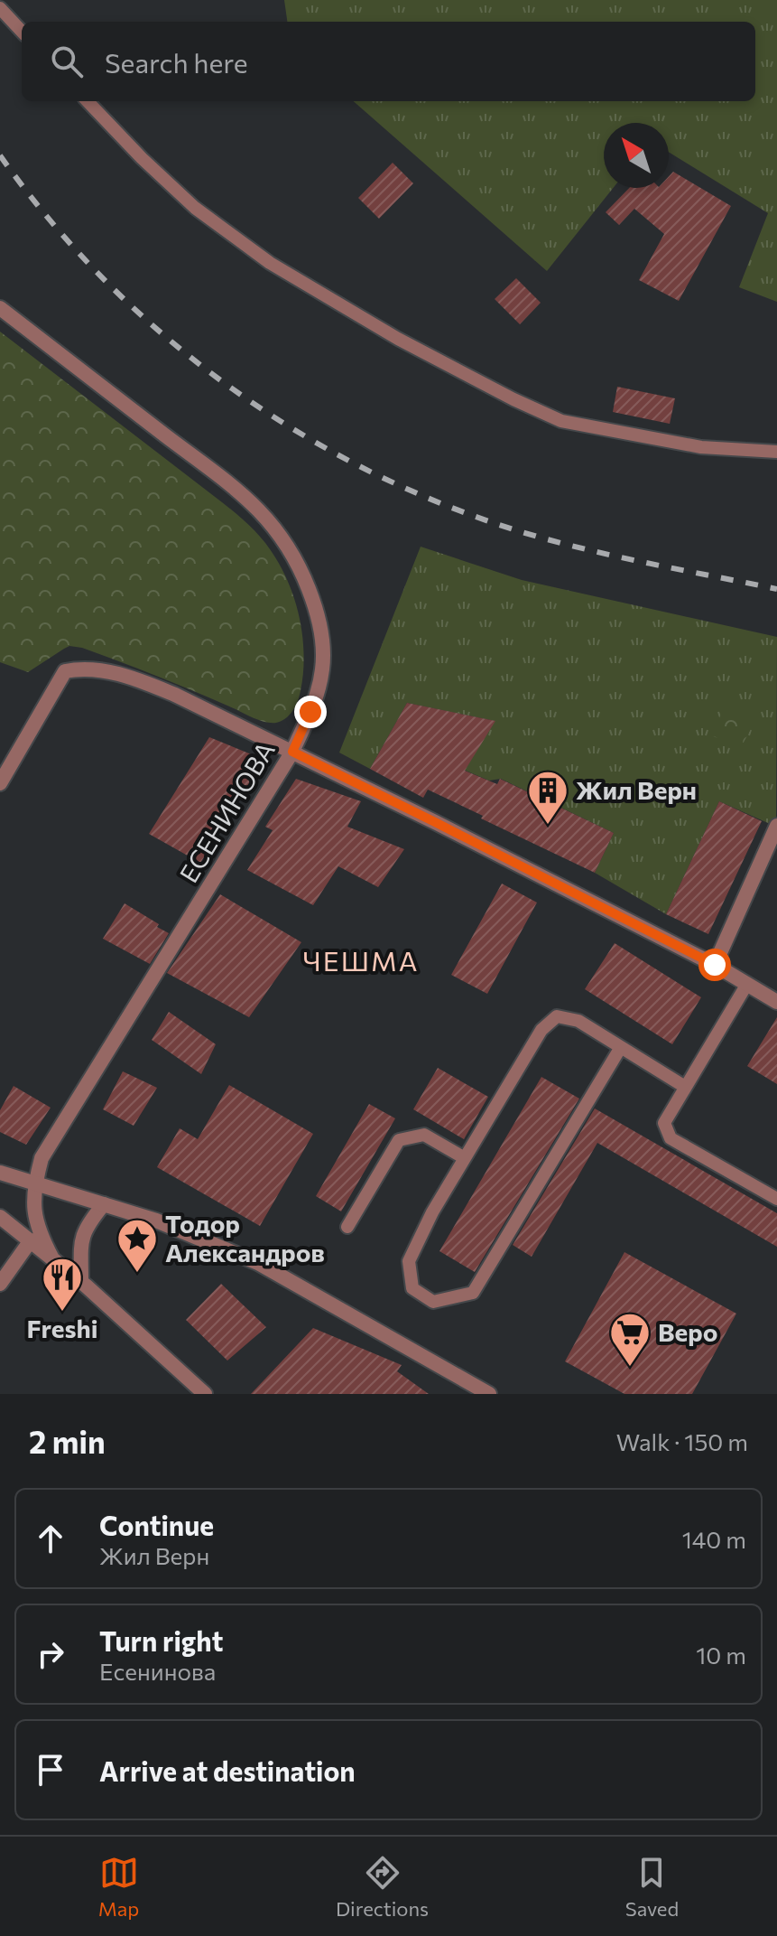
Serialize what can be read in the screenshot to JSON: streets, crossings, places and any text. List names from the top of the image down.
{
  "streets": {
    "street": ["ЕСЕНИНОВА"]
  },
  "districts": ["ЧЕШМА"],
  "places": {
    "building": ["Жил Верн"],
    "place": ["Тодор Александров"],
    "restaurant": ["Freshi"],
    "supermarket": ["Веро"]
  },
  "north": "top left",
  "page": {
    "search": "Search here",
    "heading": ["2 min", "Walk · 150 m"],
    "list": [
      ["Continue", "Жил Верн", "140 m"],
      ["Turn right", "Есенинова", "10 m"],
      "Arrive at destination"
    ],
    "nav": ["Map", "Directions", "Saved"]
  }
}
